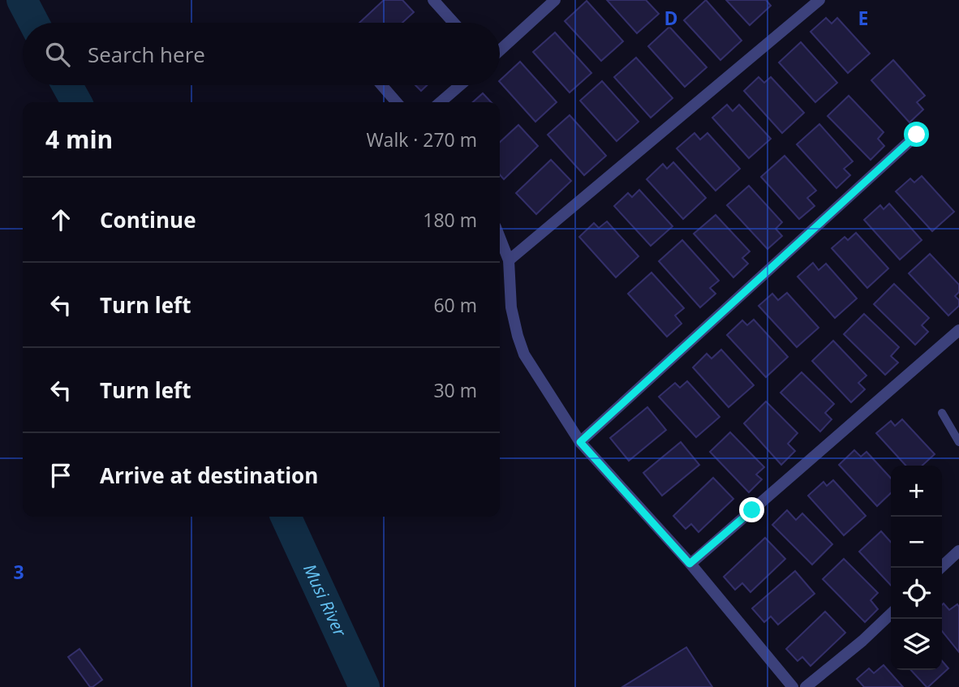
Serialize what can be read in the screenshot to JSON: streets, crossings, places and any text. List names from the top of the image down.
{
  "water": ["Musi River"],
  "page": {
    "search": "Search here",
    "heading": ["4 min", "Walk · 270 m"],
    "list": [
      ["Continue", "180 m"],
      ["Turn left", "60 m"],
      ["Turn left", "30 m"],
      "Arrive at destination"
    ],
    "map_buttons": ["+", "−"]
  },
  "grid": {
    "columns": ["D", "E"],
    "rows": ["3"]
  }
}
